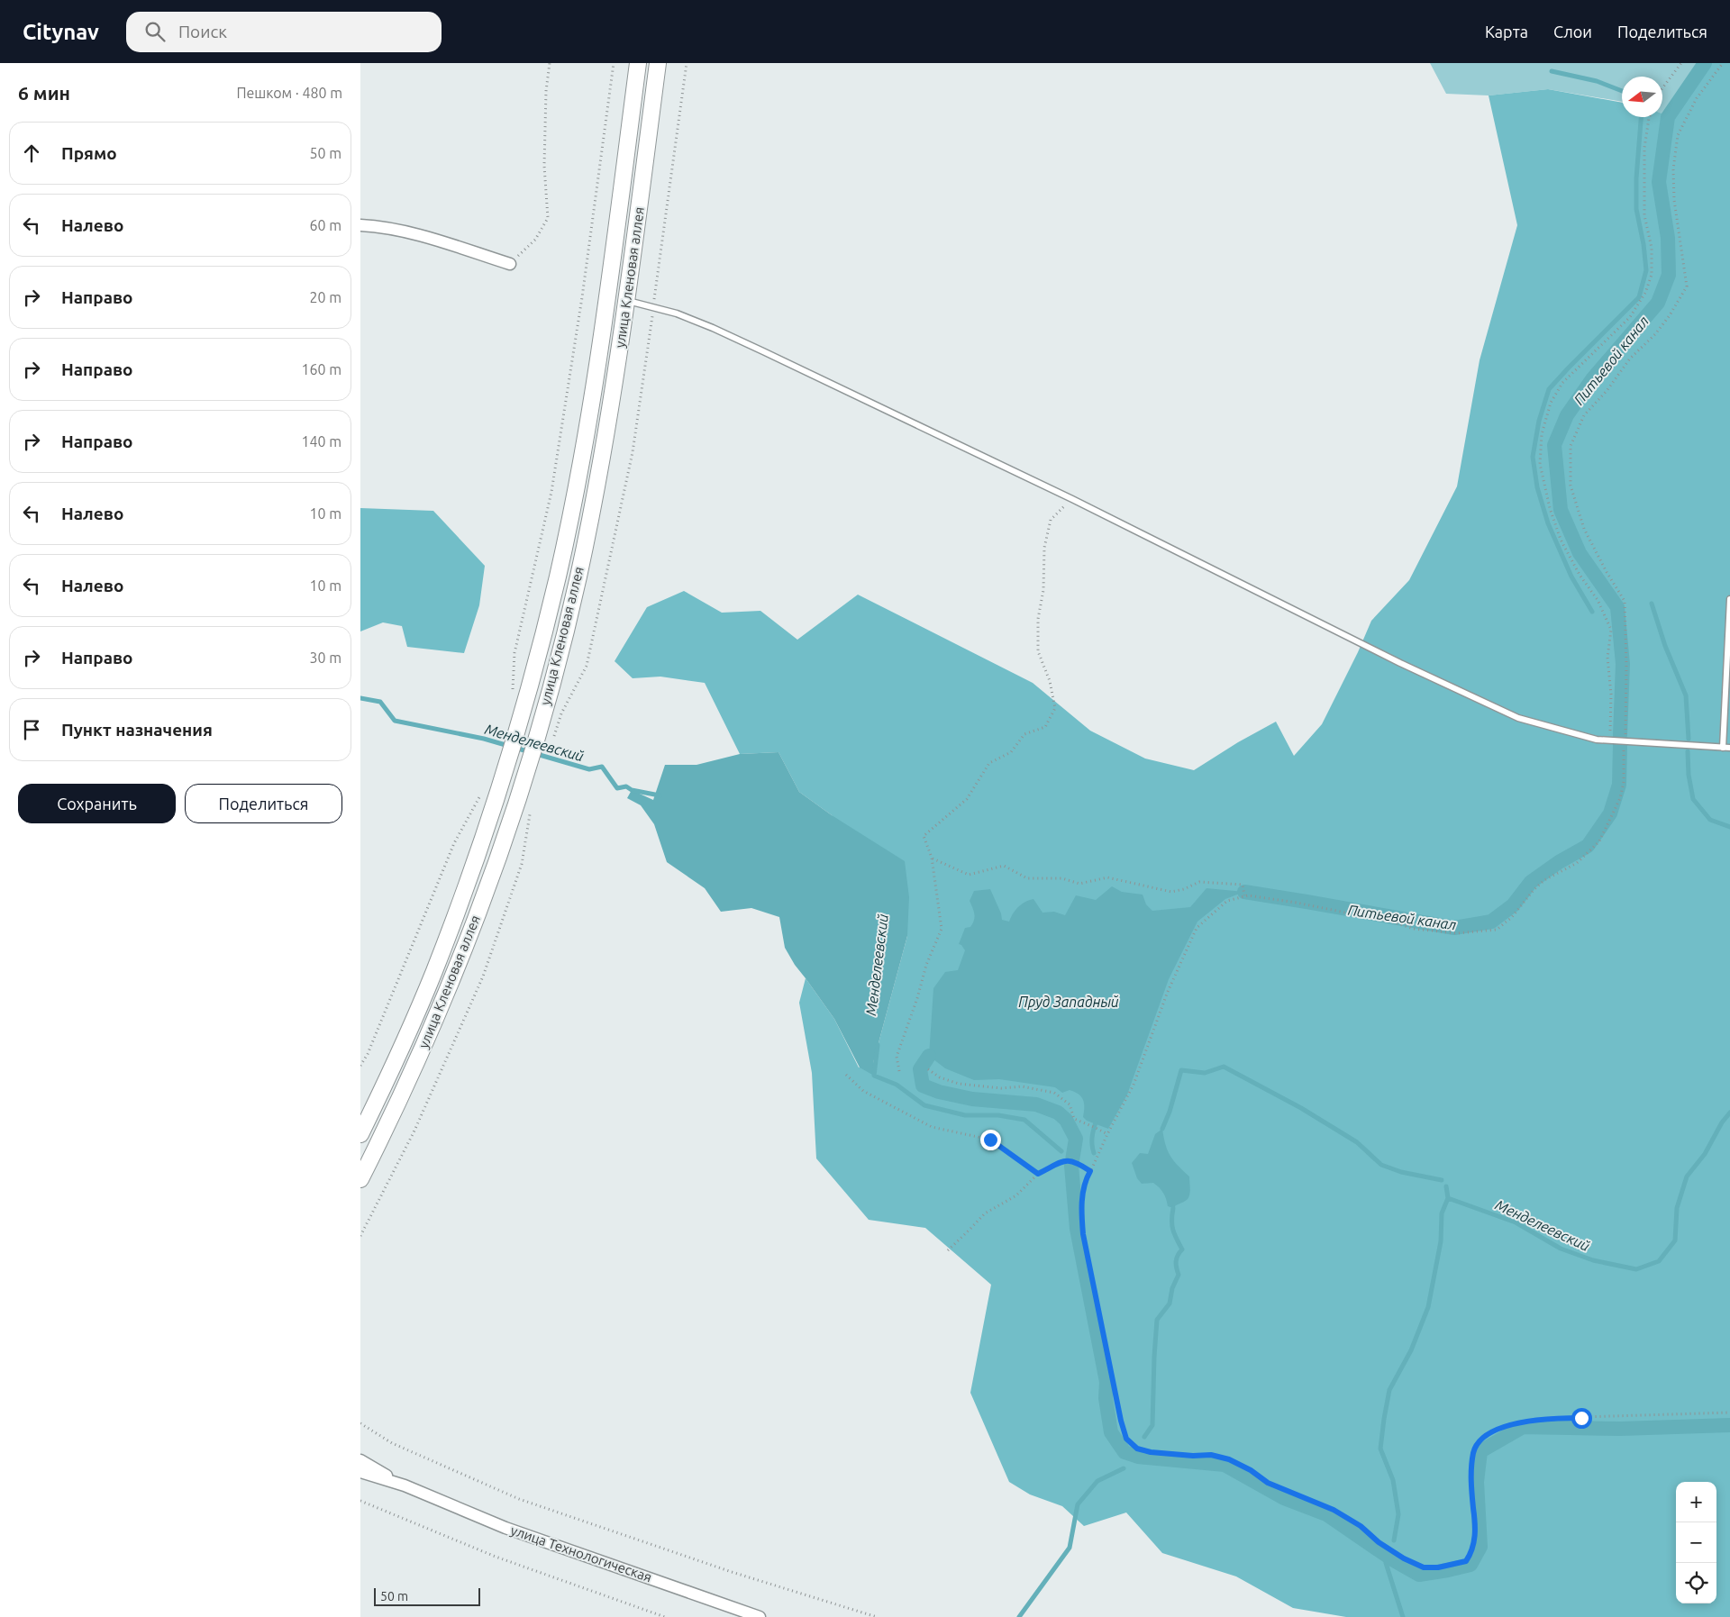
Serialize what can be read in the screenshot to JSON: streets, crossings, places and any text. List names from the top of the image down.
{
  "streets": {
    "street": ["улица Кленовая аллея", "улица Технологическая"]
  },
  "water": ["Питьевой канал", "Менделеевский", "Пруд Западный"],
  "scale_bar": "50 m",
  "north": "left",
  "page": {
    "header": "Citynav",
    "search": "Поиск",
    "nav": ["Карта", "Слои", "Поделиться"],
    "heading": ["6 мин", "Пешком · 480 m"],
    "list": [
      ["Прямо", "50 m"],
      ["Налево", "60 m"],
      ["Направо", "20 m"],
      ["Направо", "160 m"],
      ["Направо", "140 m"],
      ["Налево", "10 m"],
      ["Налево", "10 m"],
      ["Направо", "30 m"],
      "Пункт назначения"
    ],
    "buttons": ["Сохранить", "Поделиться"],
    "map_buttons": ["+", "−"],
    "scale": "50 m"
  }
}
